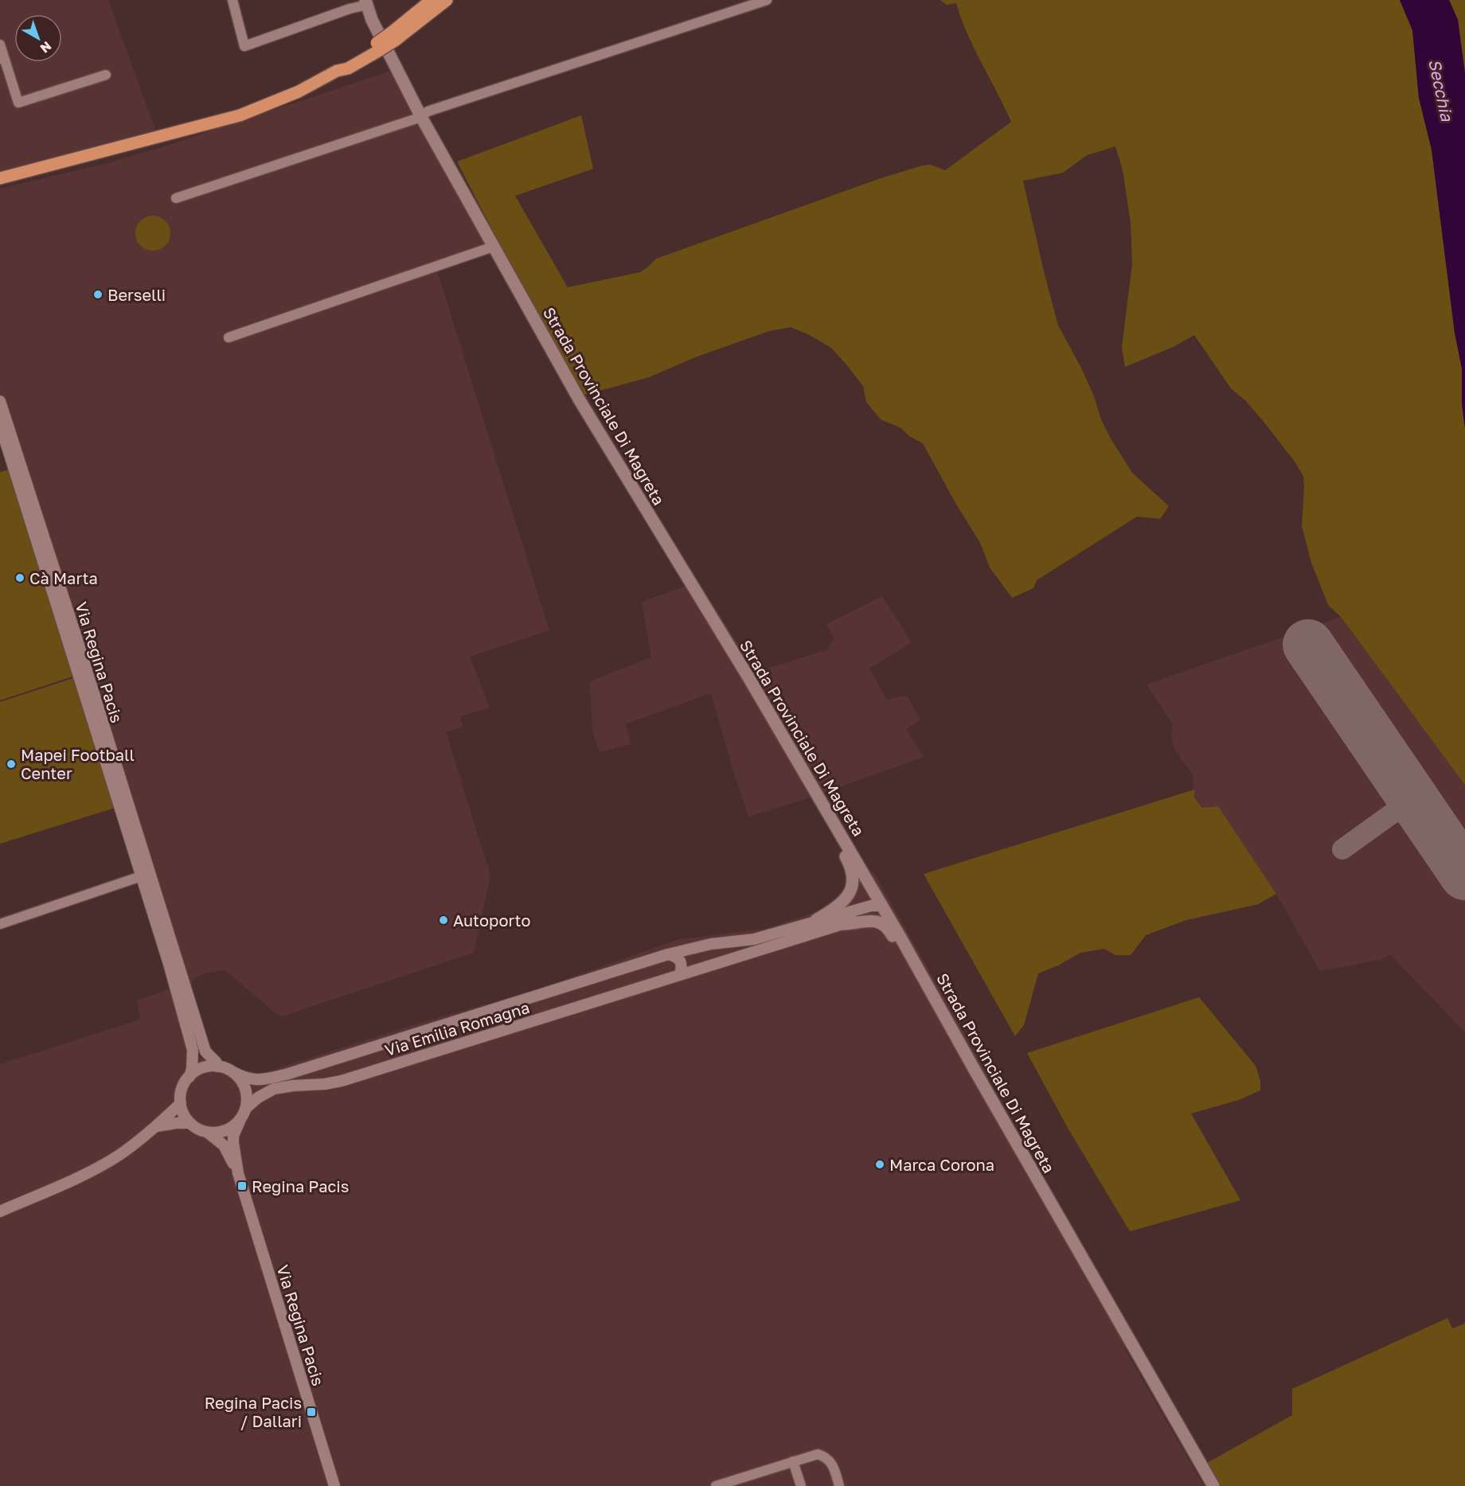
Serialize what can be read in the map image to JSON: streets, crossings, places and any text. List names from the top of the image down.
{
  "streets": {
    "main road": ["Strada Provinciale Di Magreta"],
    "street": ["Via Regina Pacis", "Via Emilia Romagna"]
  },
  "crossings": [
    ["Strada Provinciale Di Magreta", "Via Emilia Romagna"],
    ["Via Regina Pacis", "Via Emilia Romagna"]
  ],
  "water": ["Secchia"],
  "places": {
    "other": [
      "Berselli",
      "Cà Marta",
      "Mapei Football Center",
      "Autoporto",
      "Marca Corona"
    ],
    "transit": ["Regina Pacis", "Regina Pacis / Dallari"]
  },
  "north": "bottom right"
}
